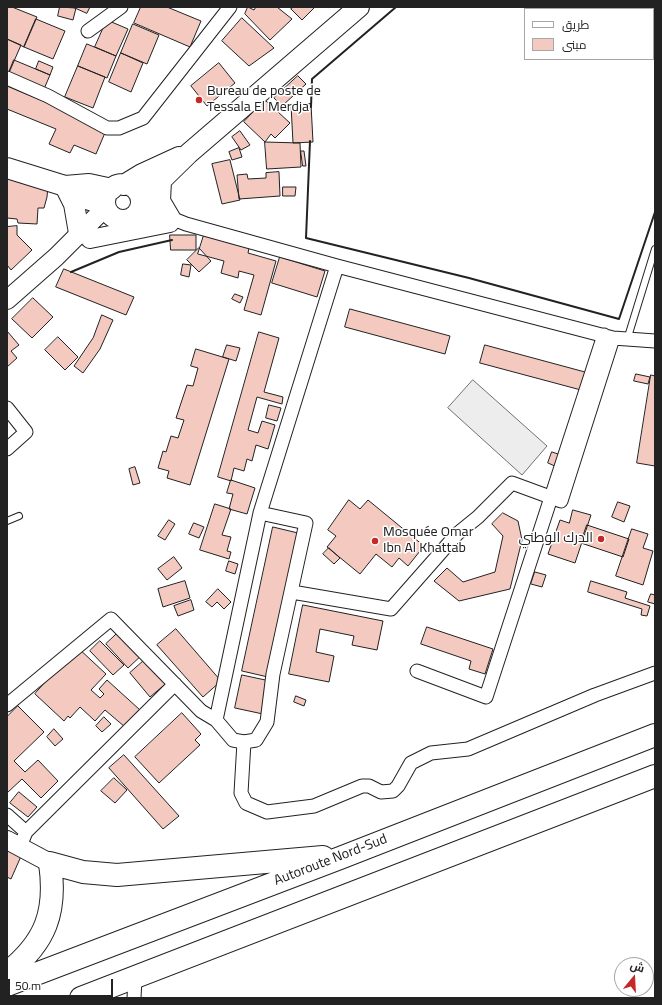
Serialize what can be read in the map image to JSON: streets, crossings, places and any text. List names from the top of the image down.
{
  "streets": {
    "highway": ["Autoroute Nord-Sud"]
  },
  "places": ["Bureau de poste de Tessala El Merdja", "الدرك الوطني", "Mosquée Omar Ibn Al Khattab"],
  "legend": ["طريق", "مبنى"],
  "scale_bar": "50 m",
  "north": "top"
}
